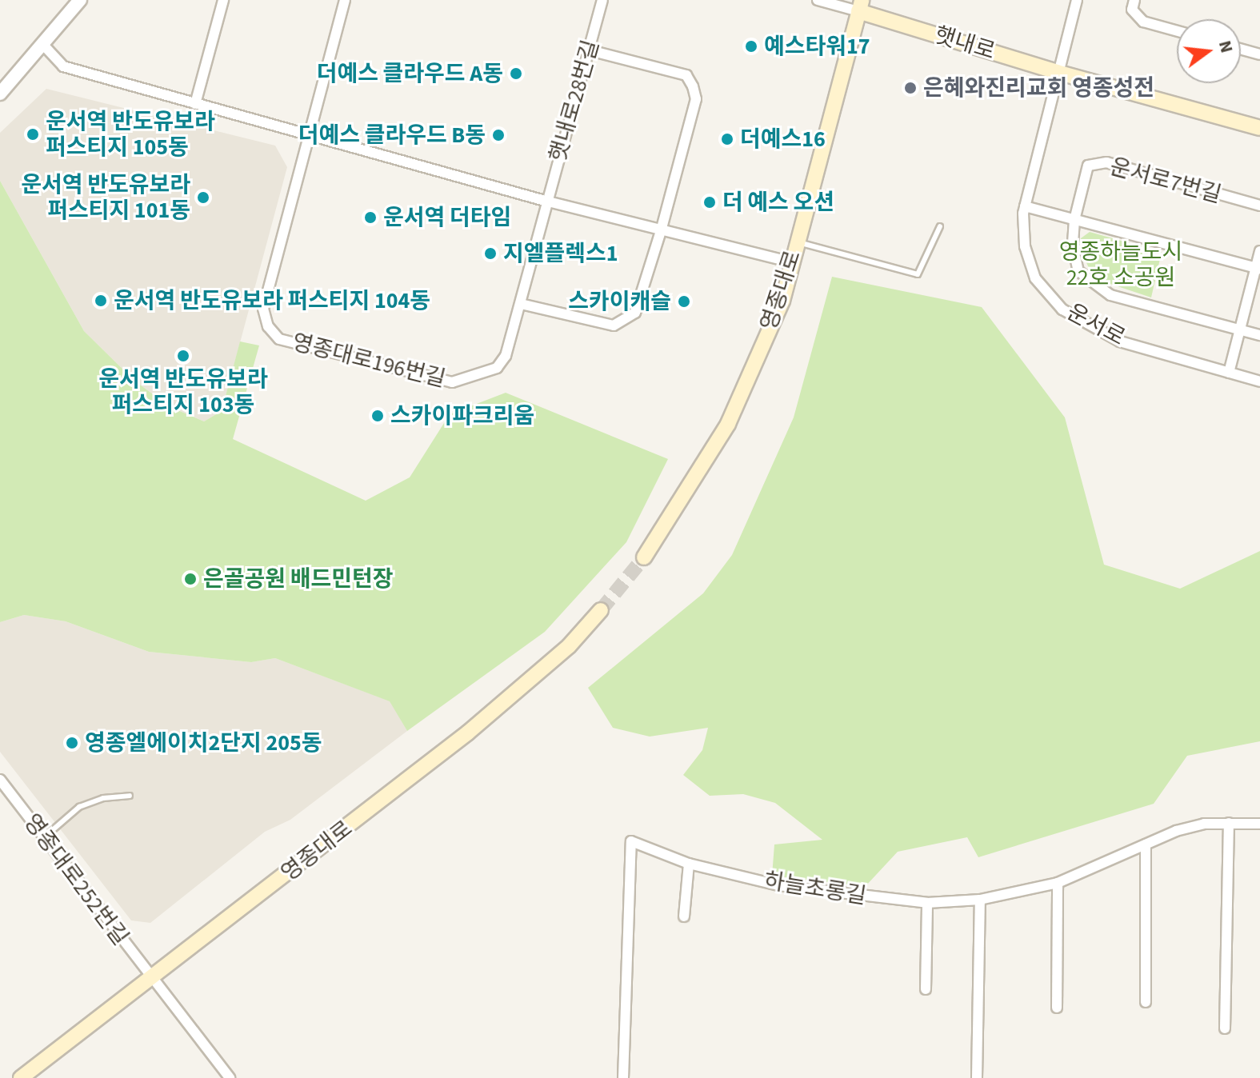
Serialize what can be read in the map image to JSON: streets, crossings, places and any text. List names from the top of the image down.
{
  "streets": {
    "main road": ["햇내로", "영종대로"],
    "street": [
      "햇내로28번길",
      "운서로7번길",
      "운서로",
      "영종대로196번길",
      "영종대로252번길",
      "하늘초롱길"
    ]
  },
  "crossings": [
    ["햇내로", "영종대로"],
    ["햇내로", "운서로"],
    ["햇내로28번길", "영종대로196번길"],
    ["영종대로", "영종대로252번길"]
  ],
  "parks": ["영종하늘도시 22호 소공원"],
  "places": [
    "예스타워17",
    "더예스 클라우드 A동",
    "은혜와진리교회 영종성전",
    "운서역 반도유보라 퍼스티지 105동",
    "더예스 클라우드 B동",
    "더예스16",
    "운서역 반도유보라 퍼스티지 101동",
    "더 예스 오션",
    "운서역 더타임",
    "지엘플렉스1",
    "운서역 반도유보라 퍼스티지 104동",
    "스카이캐슬",
    "운서역 반도유보라 퍼스티지 103동",
    "스카이파크리움",
    "은골공원 배드민턴장",
    "영종엘에이치2단지 205동"
  ],
  "north": "right"
}
